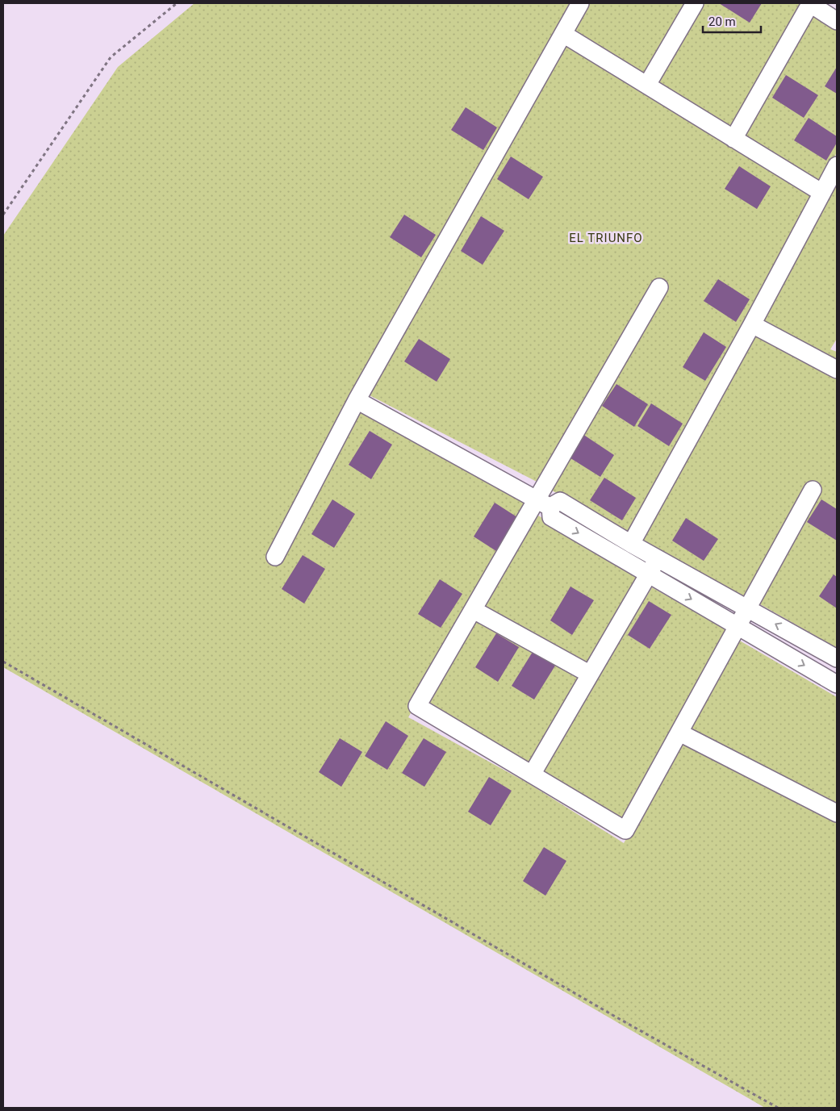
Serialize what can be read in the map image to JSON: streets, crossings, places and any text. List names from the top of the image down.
{
  "districts": ["EL TRIUNFO"],
  "scale_bar": "20 m"
}
